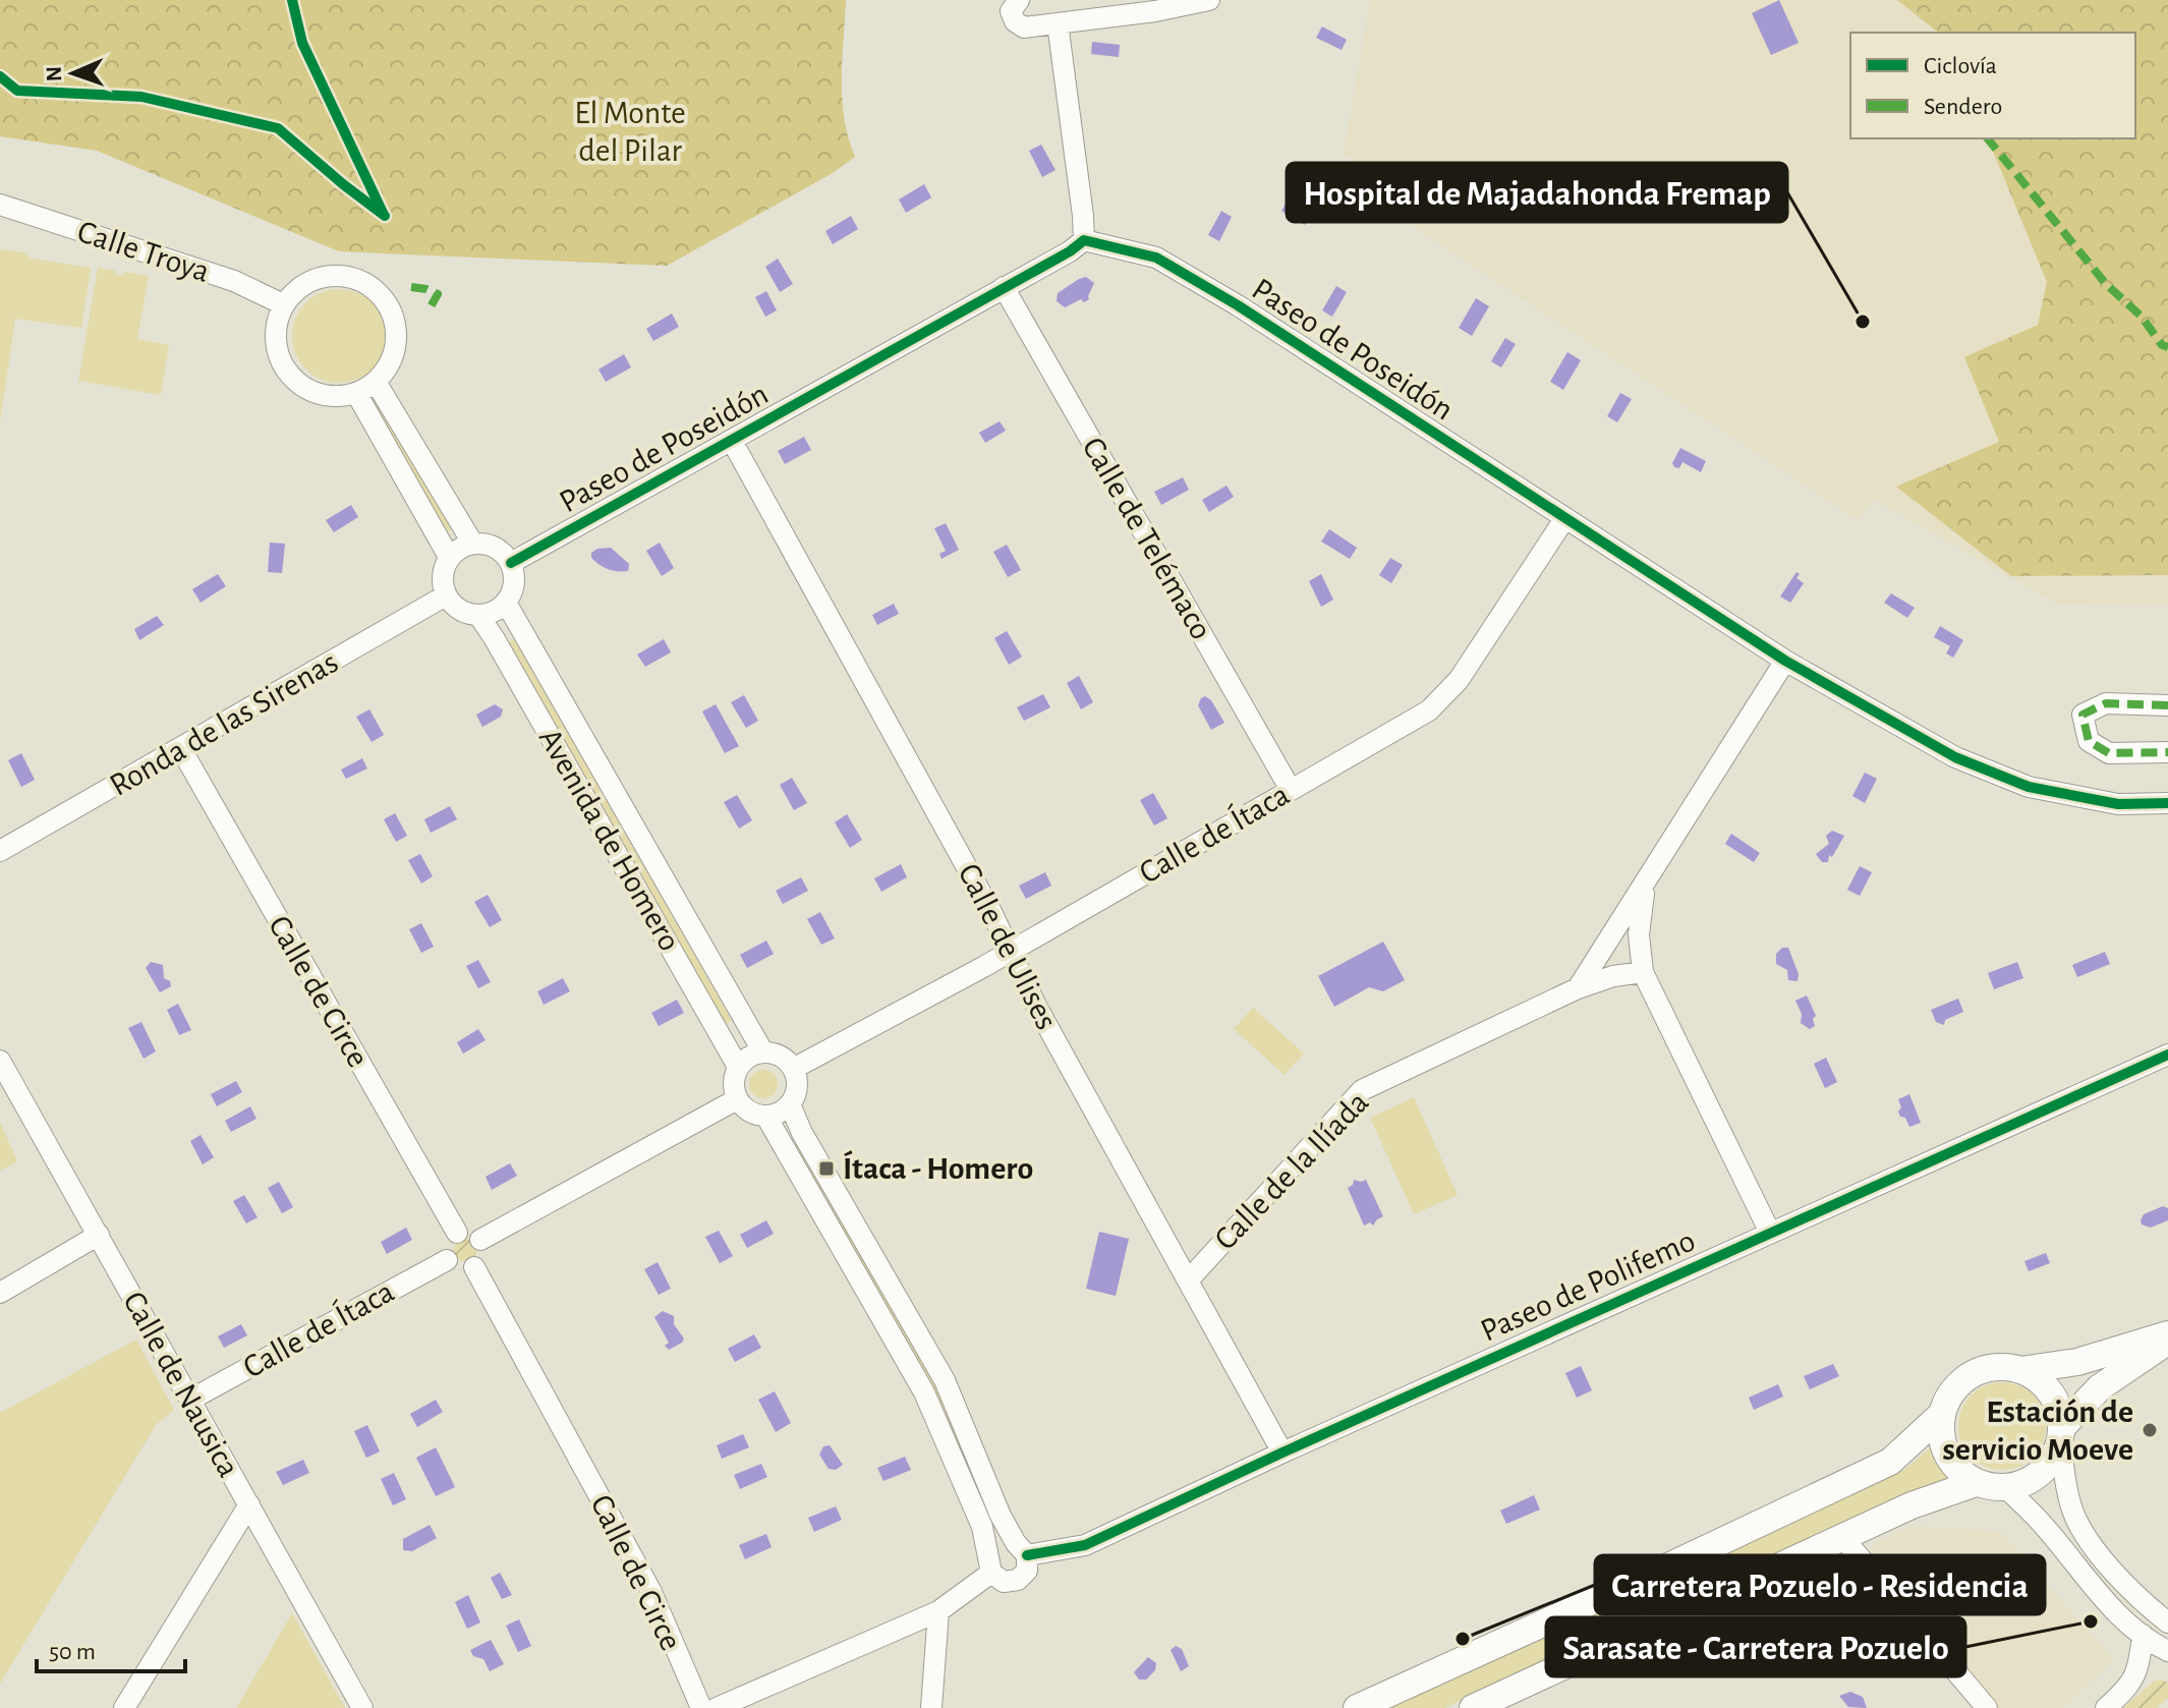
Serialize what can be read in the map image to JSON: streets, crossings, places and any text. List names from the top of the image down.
{
  "streets": {
    "street": [
      "Calle Troya",
      "Paseo de Poseidón",
      "Calle de Telémaco",
      "Ronda de las Sirenas",
      "Calle de Ítaca",
      "Avenida de Homero",
      "Calle de Ulises",
      "Calle de Circe",
      "Calle de la Ilíada",
      "Paseo de Polifemo",
      "Calle de Nausica"
    ]
  },
  "crossings": [
    ["Paseo de Poseidón", "Calle de Telémaco"],
    ["Paseo de Poseidón", "Ronda de las Sirenas"],
    ["Paseo de Poseidón", "Calle de Ítaca"],
    ["Paseo de Poseidón", "Avenida de Homero"],
    ["Paseo de Poseidón", "Calle de Ulises"],
    ["Calle de Telémaco", "Calle de Ítaca"],
    ["Ronda de las Sirenas", "Avenida de Homero"],
    ["Ronda de las Sirenas", "Calle de Circe"],
    ["Calle de Ítaca", "Avenida de Homero"],
    ["Calle de Ítaca", "Calle de Ulises"],
    ["Calle de Ítaca", "Calle de Circe"],
    ["Calle de Ítaca", "Calle de Nausica"],
    ["Calle de Ulises", "Calle de la Ilíada"],
    ["Calle de Ulises", "Paseo de Polifemo"]
  ],
  "parks": ["El Monte del Pilar"],
  "places": {
    "other": [
      "Hospital de Majadahonda Fremap",
      "Estación de servicio Moeve",
      "Sarasate - Carretera Pozuelo",
      "Carretera Pozuelo - Residencia"
    ],
    "transit": ["Ítaca - Homero"]
  },
  "legend": ["Ciclovía", "Sendero"],
  "scale_bar": "50 m",
  "north": "left"
}
